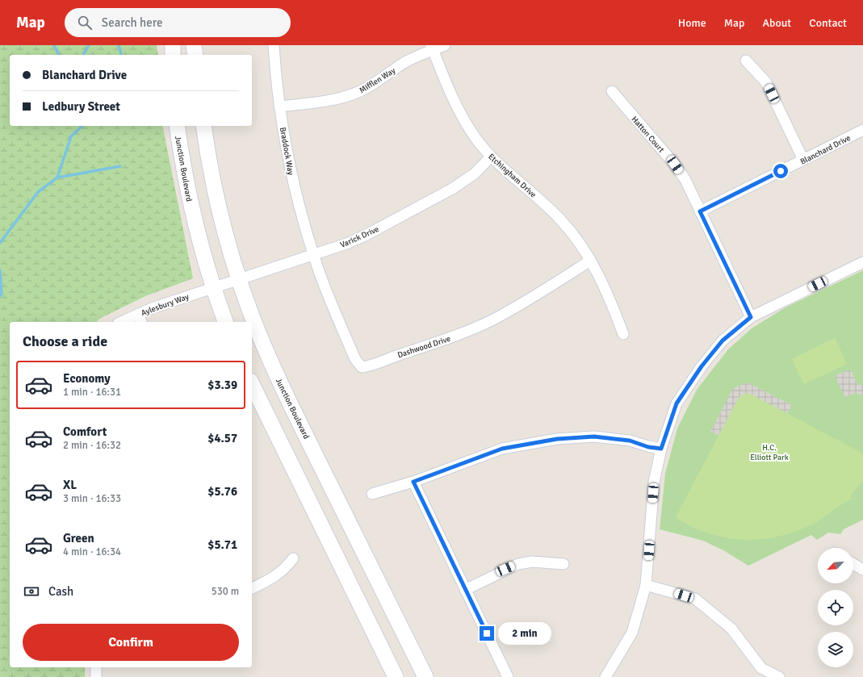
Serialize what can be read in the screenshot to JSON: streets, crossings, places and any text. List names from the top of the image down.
{
  "streets": {
    "main road": ["Junction Boulevard"],
    "street": [
      "Mifflen Way",
      "Hatton Court",
      "Blanchard Drive",
      "Braddock Way",
      "Etchingham Drive",
      "Varick Drive",
      "Aylesbury Way",
      "Dashwood Drive"
    ]
  },
  "crossings": [
    ["Mifflen Way", "Braddock Way"],
    ["Mifflen Way", "Etchingham Drive"],
    ["Hatton Court", "Blanchard Drive"],
    ["Braddock Way", "Varick Drive"],
    ["Braddock Way", "Dashwood Drive"],
    ["Junction Boulevard", "Varick Drive"],
    ["Junction Boulevard", "Aylesbury Way"],
    ["Etchingham Drive", "Varick Drive"],
    ["Etchingham Drive", "Dashwood Drive"],
    ["Varick Drive", "Aylesbury Way"],
    ["Varick Drive", "Dashwood Drive"]
  ],
  "parks": ["H.C. Elliott Park"],
  "north": "bottom left",
  "page": {
    "header": "Map",
    "search": "Search here",
    "nav": [
      "Home",
      "Map",
      "About",
      "Contact"
    ],
    "banner": ["Blanchard Drive", "Ledbury Street"],
    "heading": "Choose a ride",
    "list": [
      {
        "name": "Economy",
        "note": "1 min · 16:31",
        "value": "$3.39"
      },
      {
        "name": "Comfort",
        "note": "2 min · 16:32",
        "value": "$4.57"
      },
      {
        "name": "XL",
        "note": "3 min · 16:33",
        "value": "$5.76"
      },
      {
        "name": "Green",
        "note": "4 min · 16:34",
        "value": "$5.71"
      }
    ],
    "pay": ["Cash", "530 m"],
    "buttons": "Confirm",
    "bubble": "2 min"
  }
}
